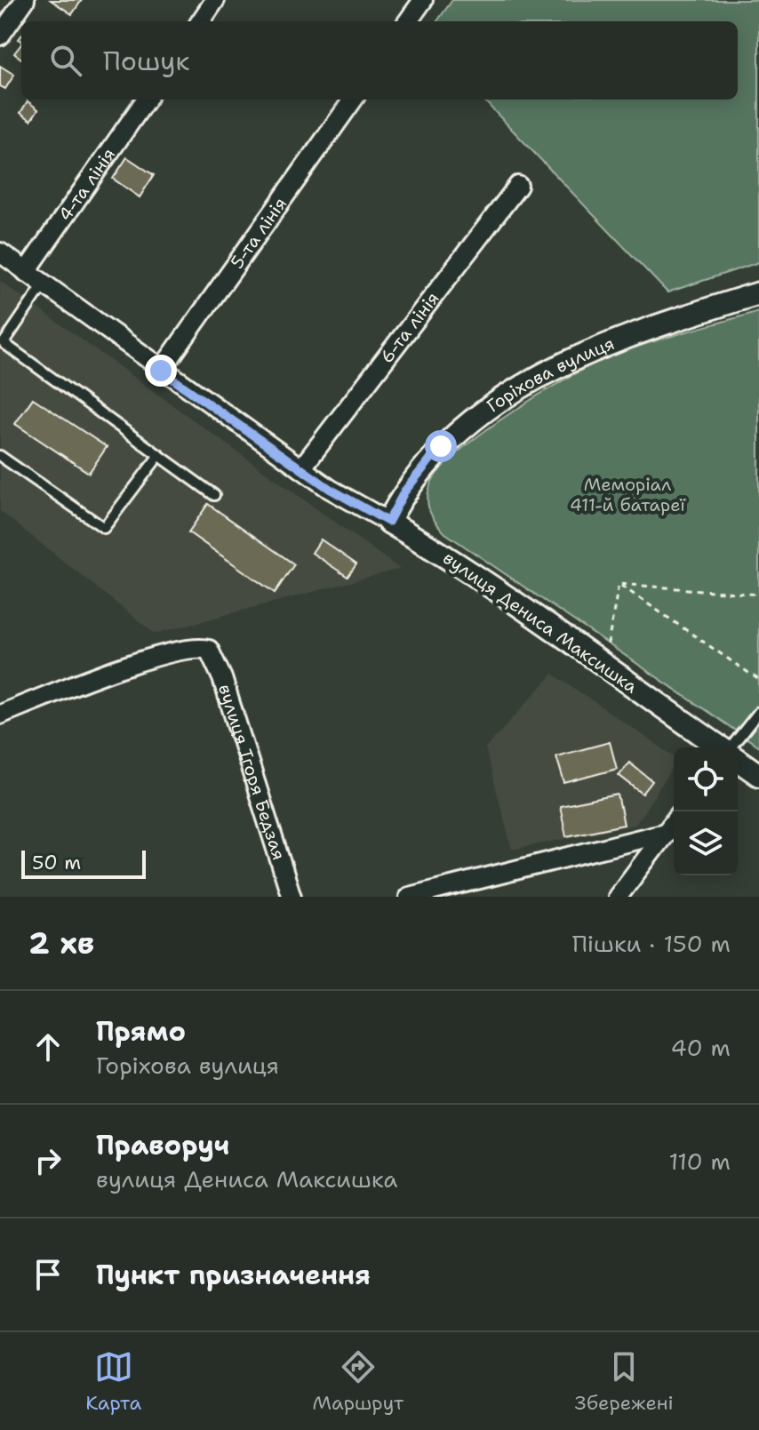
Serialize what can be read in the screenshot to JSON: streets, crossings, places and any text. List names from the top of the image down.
{
  "streets": {
    "street": [
      "4-та лінія",
      "5-та лінія",
      "6-та лінія",
      "Горіхова вулиця",
      "вулиця Дениса Максишка",
      "вулиця Ігоря Бедзая"
    ]
  },
  "crossings": [
    ["4-та лінія", "вулиця Дениса Максишка"],
    ["5-та лінія", "вулиця Дениса Максишка"],
    ["6-та лінія", "вулиця Дениса Максишка"],
    ["Горіхова вулиця", "вулиця Дениса Максишка"]
  ],
  "parks": ["Меморіал 411-й батареї"],
  "scale_bar": "50 m",
  "page": {
    "search": "Пошук",
    "scale": "50 m",
    "heading": ["2 хв", "Пішки · 150 m"],
    "list": [
      ["Прямо", "Горіхова вулиця", "40 m"],
      ["Праворуч", "вулиця Дениса Максишка", "110 m"],
      "Пункт призначення"
    ],
    "nav": ["Карта", "Маршрут", "Збережені"]
  }
}
